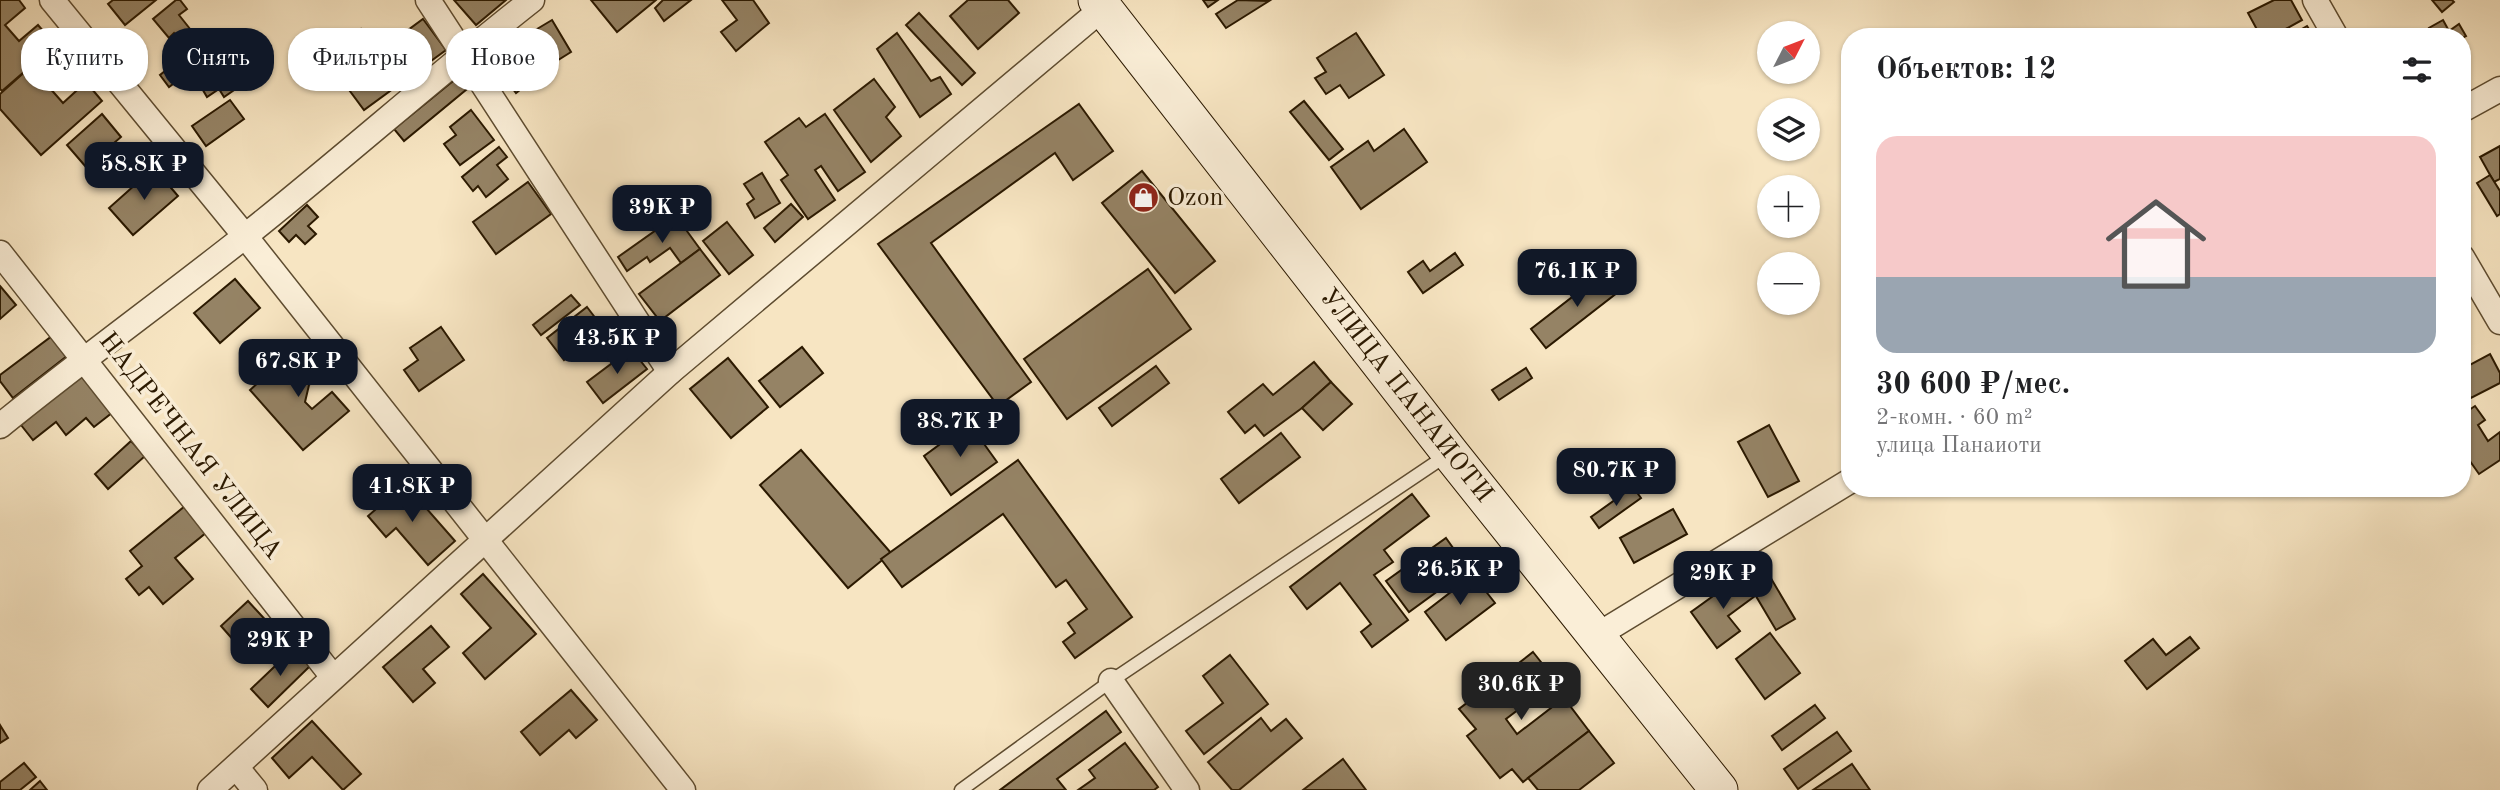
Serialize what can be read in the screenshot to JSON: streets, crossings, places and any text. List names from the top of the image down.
{
  "streets": {
    "street": ["УЛИЦА ПАНАИОТИ", "НАДРЕЧНАЯ УЛИЦА"]
  },
  "places": {
    "shop": ["Ozon"]
  },
  "north": "top right",
  "page": {
    "map_buttons": ["+", "−"],
    "chip": [
      "Купить",
      "Снять",
      "Фильтры",
      "Новое"
    ],
    "heading": "Объектов: 12",
    "list": [
      {
        "name": "30 600 ₽/мес.",
        "note": "2-комн. · 60 m² · улица Панаиоти"
      }
    ],
    "price": [
      "58.8K ₽",
      "39K ₽",
      "76.1K ₽",
      "43.5K ₽",
      "67.8K ₽",
      "38.7K ₽",
      "80.7K ₽",
      "41.8K ₽",
      "26.5K ₽",
      "29K ₽",
      "29K ₽",
      "30.6K ₽"
    ]
  }
}
